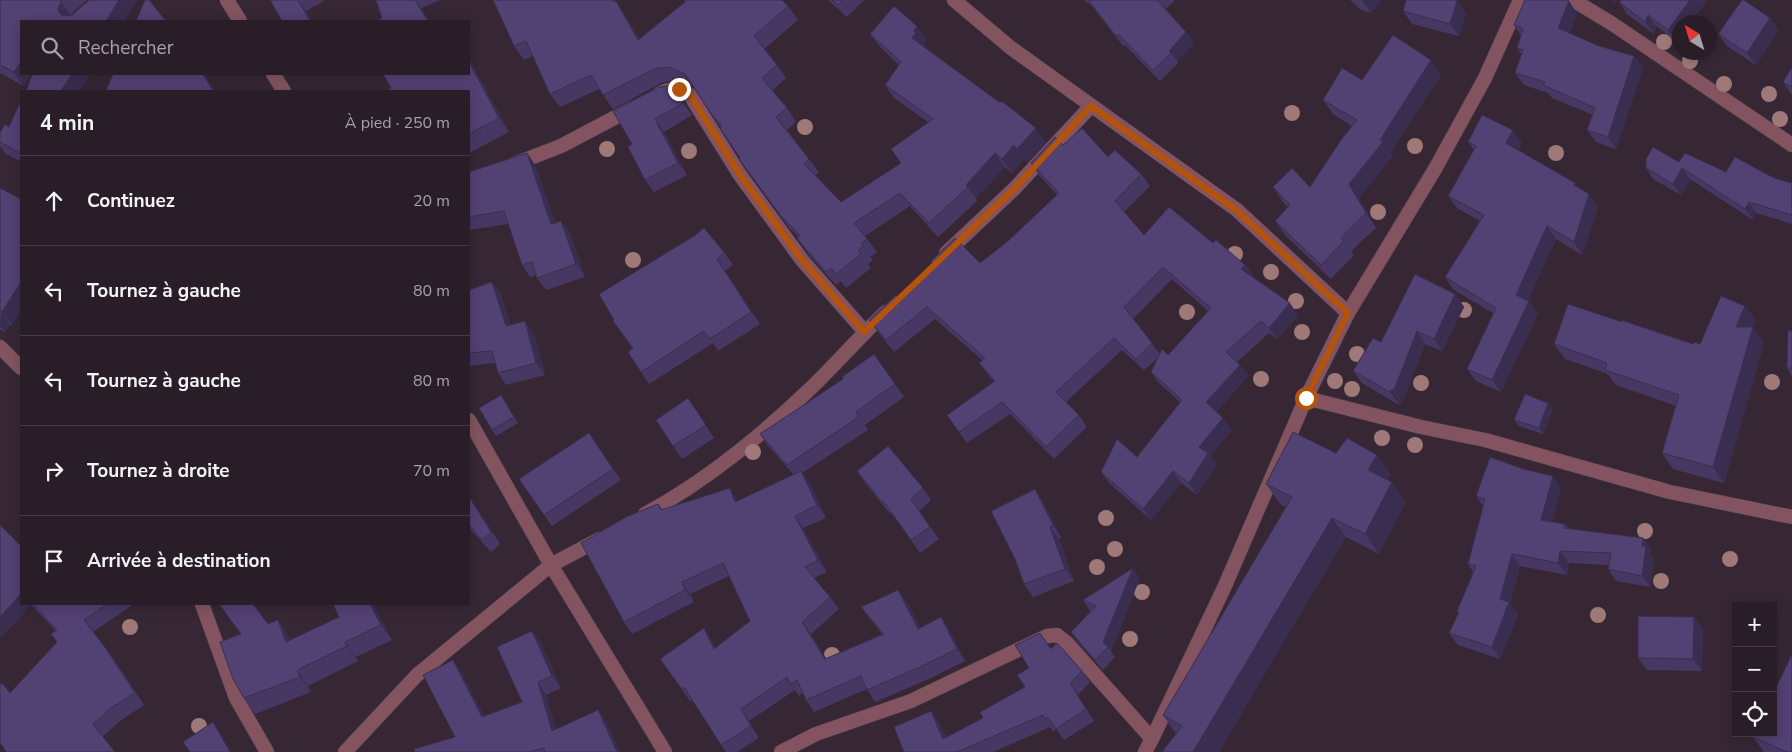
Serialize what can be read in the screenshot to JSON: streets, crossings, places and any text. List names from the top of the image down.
{
  "north": "top left",
  "page": {
    "search": "Rechercher",
    "heading": ["4 min", "À pied · 250 m"],
    "list": [
      ["Continuez", "20 m"],
      ["Tournez à gauche", "80 m"],
      ["Tournez à gauche", "80 m"],
      ["Tournez à droite", "70 m"],
      "Arrivée à destination"
    ],
    "map_buttons": ["+", "−"]
  }
}
